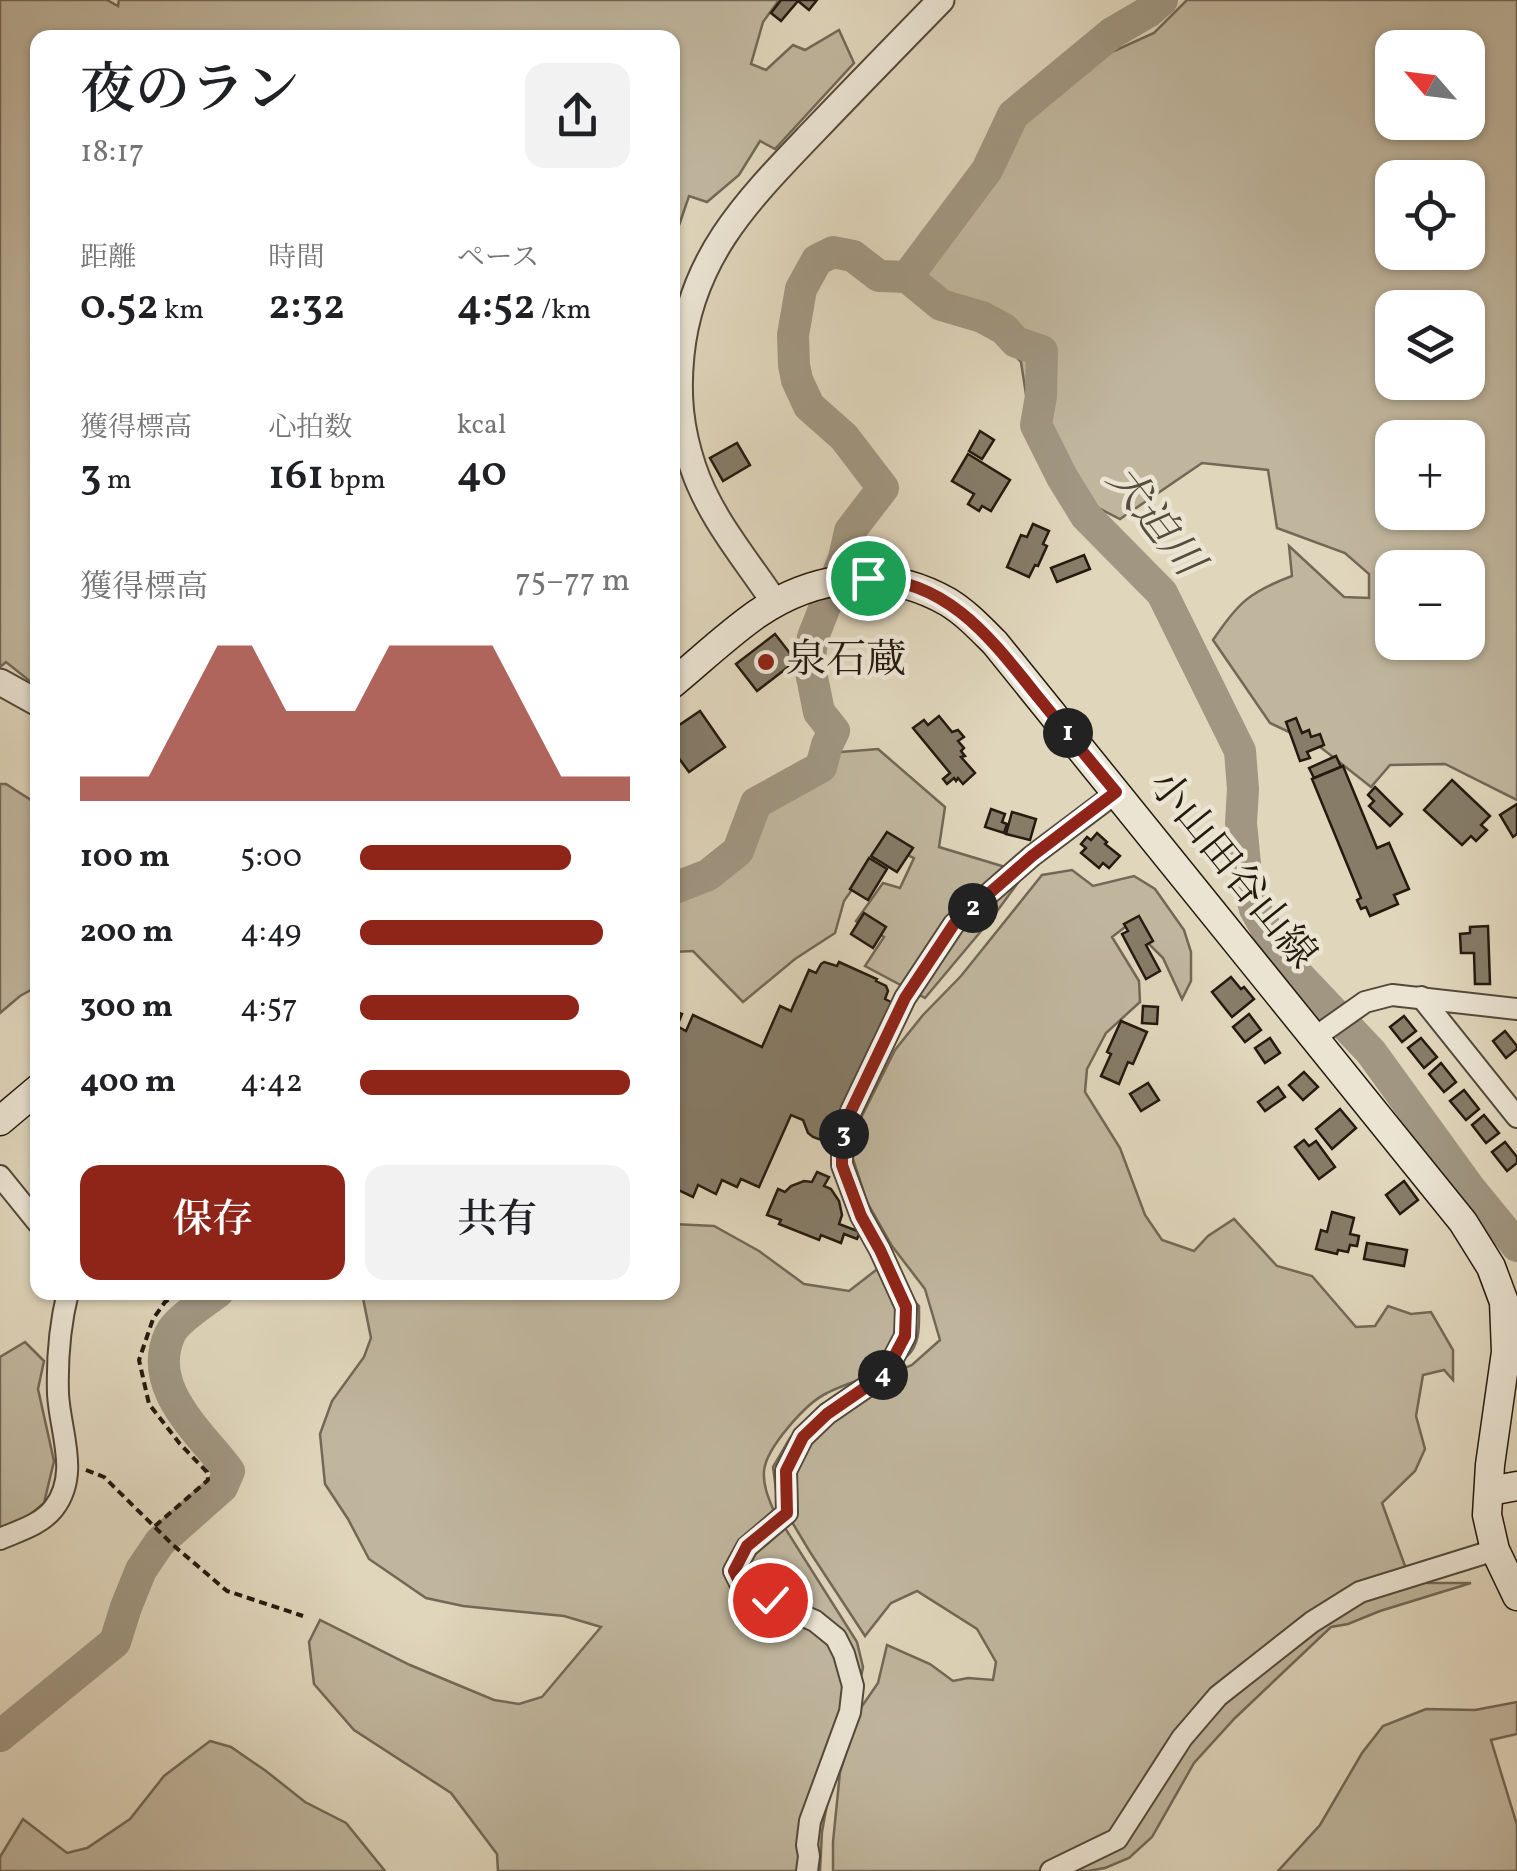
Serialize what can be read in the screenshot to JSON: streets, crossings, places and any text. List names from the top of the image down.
{
  "streets": {
    "main road": ["小山田谷山線"]
  },
  "water": ["犬迫川"],
  "places": ["泉石蔵"],
  "north": "top left",
  "page": {
    "map_buttons": ["+", "−"],
    "heading": ["夜のラン", "18:17"],
    "stats": [
      ["距離", "0.52 km"],
      ["時間", "2:32"],
      ["ペース", "4:52 /km"],
      ["獲得標高", "3 m"],
      ["心拍数", "161 bpm"],
      ["kcal", "40"]
    ],
    "chart": ["獲得標高", "75–77 m"],
    "pins": [
      "1",
      "2",
      "3",
      "4"
    ],
    "list": [
      {
        "name": "100 m",
        "note": "5:00"
      },
      {
        "name": "200 m",
        "note": "4:49"
      },
      {
        "name": "300 m",
        "note": "4:57"
      },
      {
        "name": "400 m",
        "note": "4:42"
      }
    ],
    "buttons": ["保存", "共有"]
  }
}
